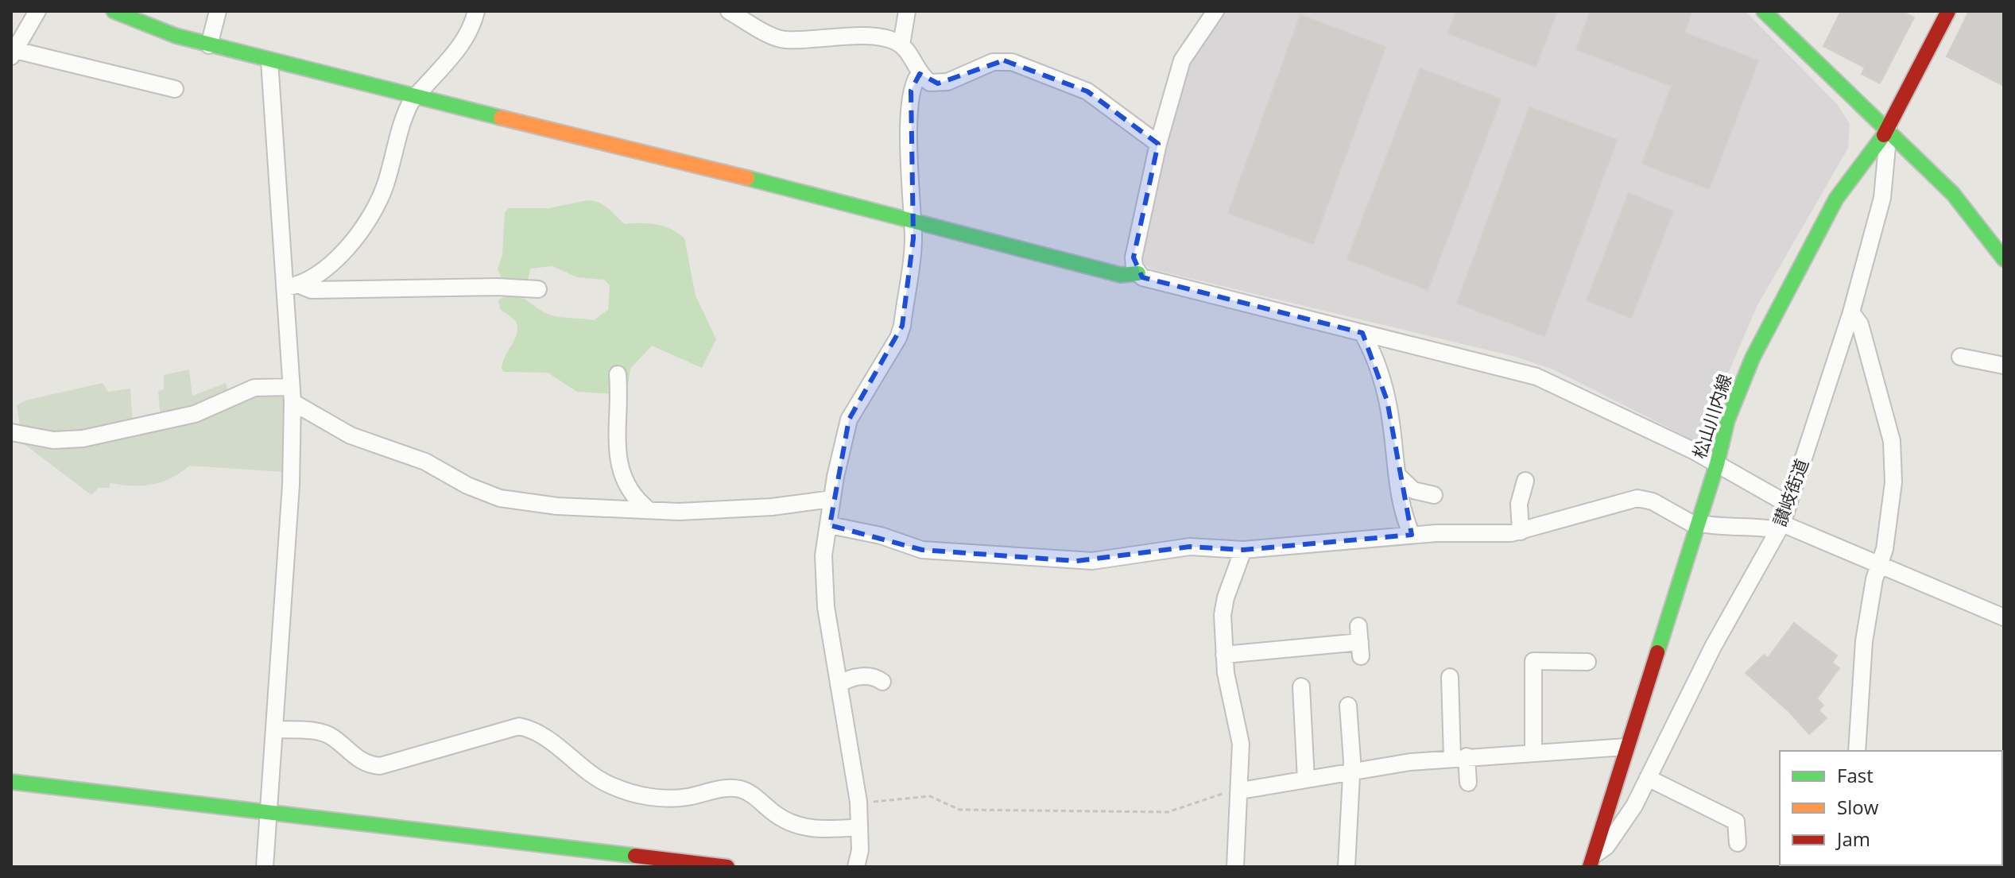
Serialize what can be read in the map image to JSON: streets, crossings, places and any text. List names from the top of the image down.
{
  "streets": {
    "street": ["松山川内線", "讃岐街道"]
  },
  "crossings": [
    ["松山川内線", "讃岐街道"]
  ],
  "legend": ["Fast", "Slow", "Jam"]
}
